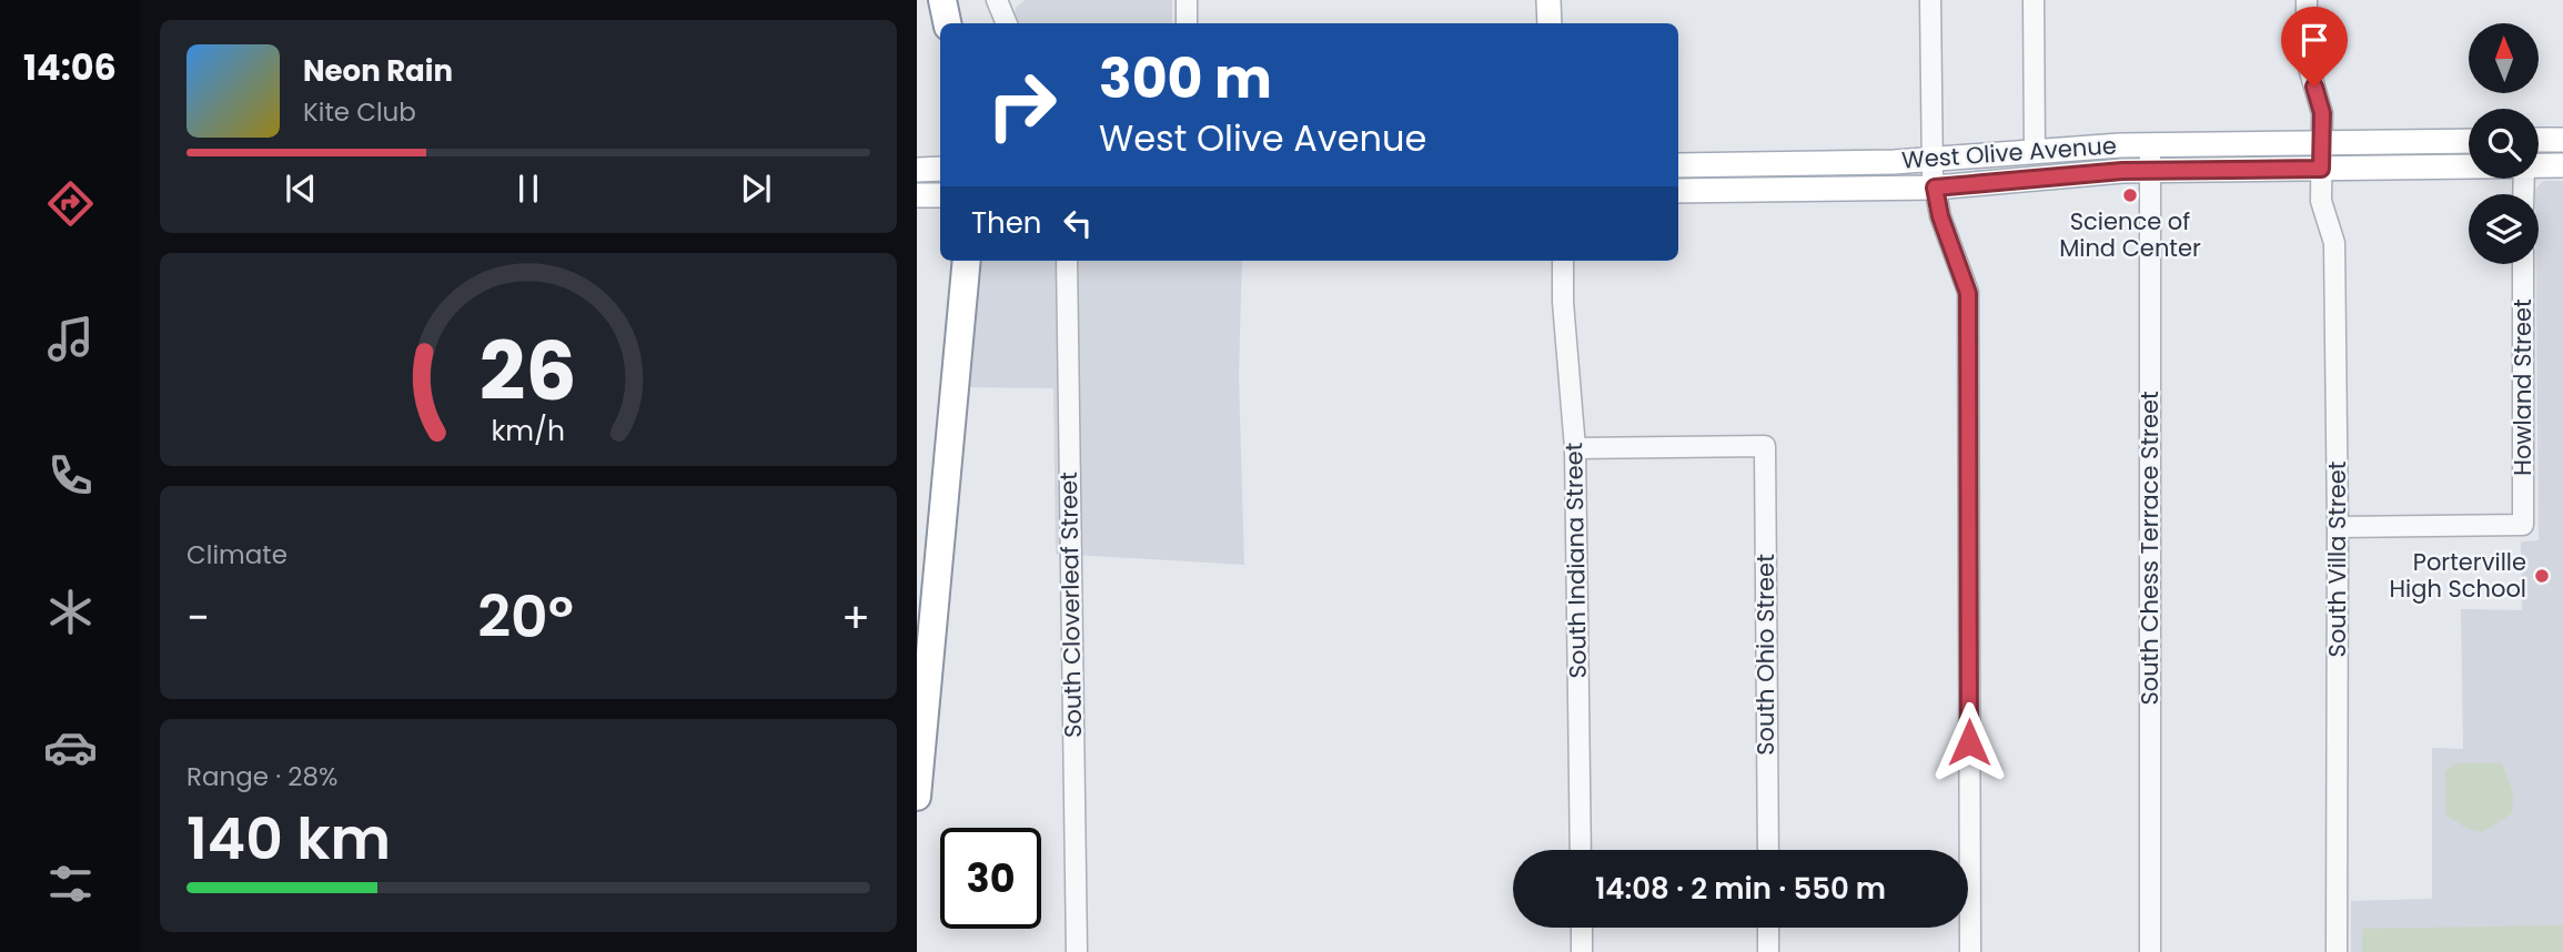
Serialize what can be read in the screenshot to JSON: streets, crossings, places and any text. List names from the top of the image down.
{
  "streets": {
    "main road": ["West Olive Avenue"],
    "street": [
      "Howland Street",
      "South Chess Terrace Street",
      "South Villa Street",
      "South Indiana Street",
      "South Cloverleaf Street",
      "South Ohio Street"
    ]
  },
  "crossings": [
    ["West Olive Avenue", "South Chess Terrace Street"],
    ["West Olive Avenue", "South Villa Street"],
    ["Howland Street", "South Villa Street"],
    ["South Indiana Street", "South Ohio Street"]
  ],
  "places": ["Science of Mind Center", "Porterville High School"],
  "north": "top",
  "page": {
    "tabs": "14:06",
    "turn": ["300 m", "West Olive Avenue"],
    "song": ["Neon Rain", "Kite Club"],
    "then": "Then",
    "tile": [
      "Climate",
      ["Range · 28%", "140 km"]
    ],
    "heat": ["−", "20°", "+"],
    "limit": "30",
    "trip": "14:08 · 2 min · 550 m",
    "gauge": ["26", "km/h"]
  }
}
